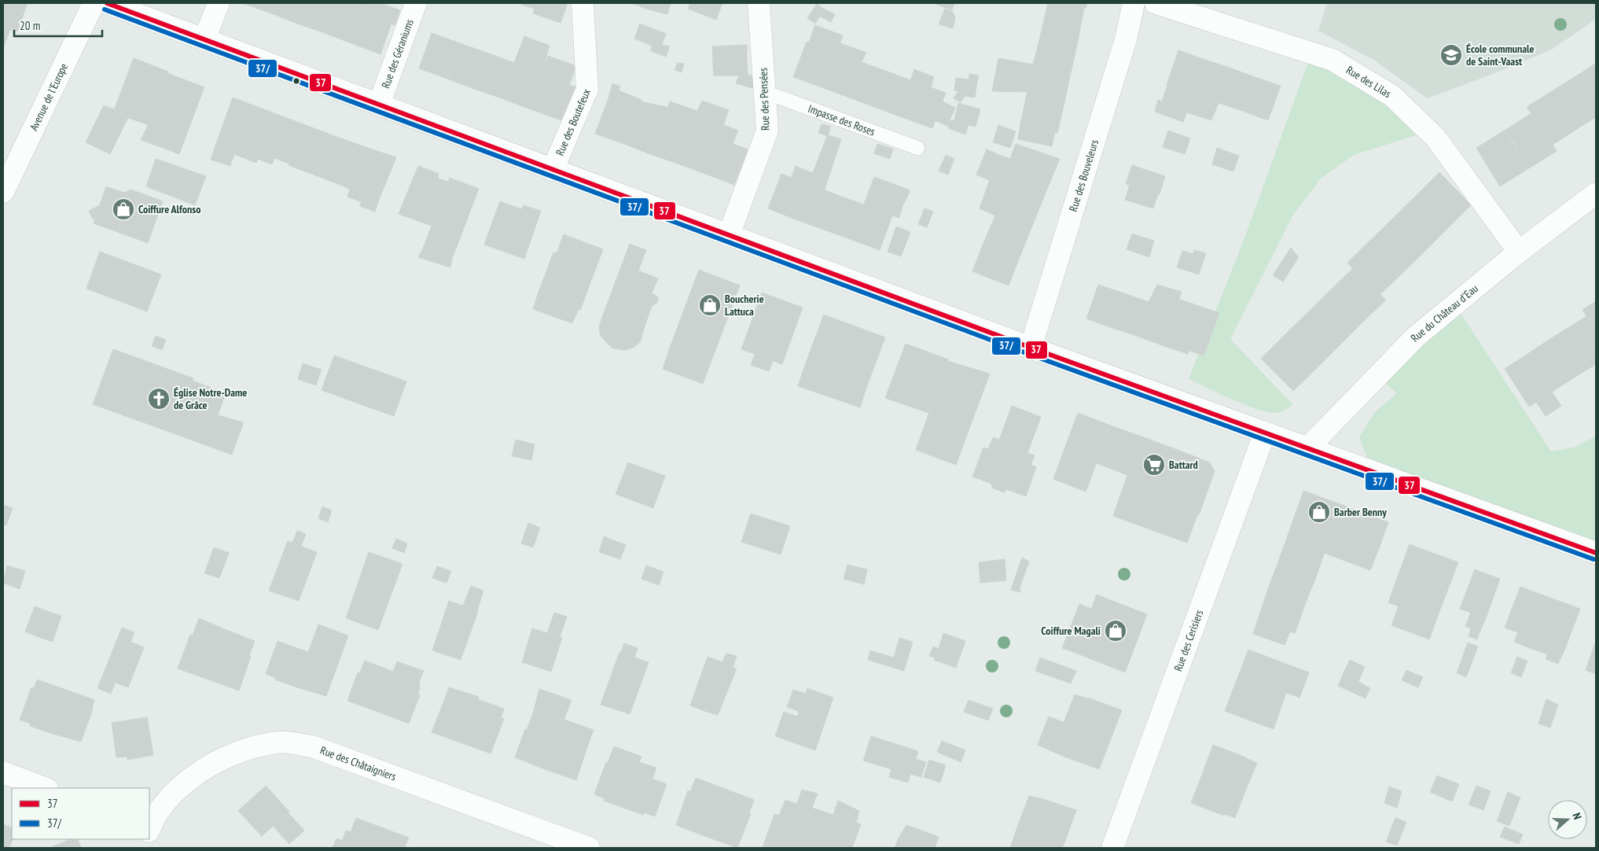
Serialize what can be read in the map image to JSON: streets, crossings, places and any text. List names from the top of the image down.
{
  "streets": {
    "street": [
      "Rue des Géraniums",
      "Rue des Lilas",
      "Avenue de l'Europe",
      "Rue des Pensées",
      "Rue des Boutefeux",
      "Rue des Bouveleurs",
      "Rue du Château d'Eau",
      "Rue des Cerisiers",
      "Rue des Châtaigniers"
    ],
    "lane": ["Impasse des Roses"]
  },
  "crossings": [
    ["Rue des Lilas", "Rue du Château d'Eau"],
    ["Rue des Pensées", "Impasse des Roses"]
  ],
  "places": {
    "school or university": ["École communale de Saint-Vaast"],
    "shop": [
      "Coiffure Alfonso",
      "Boucherie Lattuca",
      "Barber Benny",
      "Coiffure Magali"
    ],
    "church": ["Église Notre-Dame de Grâce"],
    "supermarket": ["Battard"]
  },
  "lines": ["transit line 37", "transit line 37/"],
  "legend": ["37", "37/"],
  "scale_bar": "20 m",
  "north": "right"
}
